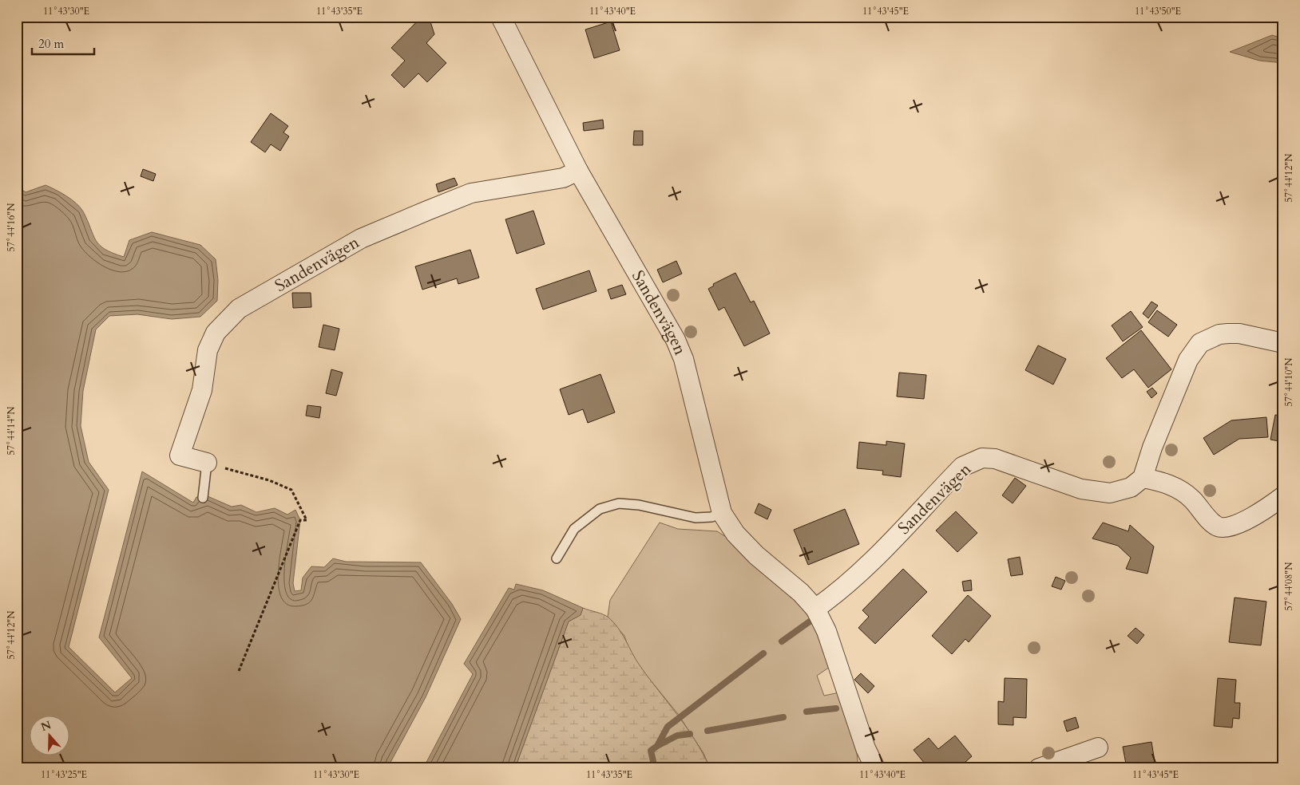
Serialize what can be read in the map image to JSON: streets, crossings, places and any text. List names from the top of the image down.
{
  "streets": {
    "street": ["Sandenvägen"]
  },
  "scale_bar": "20 m",
  "north": "top",
  "coordinates": [
    "11°43'30\"E",
    "11°43'35\"E",
    "11°43'40\"E",
    "11°43'45\"E",
    "11°43'50\"E",
    "57°44'12\"N",
    "57°44'16\"N",
    "57°44'10\"N",
    "57°44'14\"N",
    "57°44'08\"N",
    "11°43'25\"E"
  ]
}
